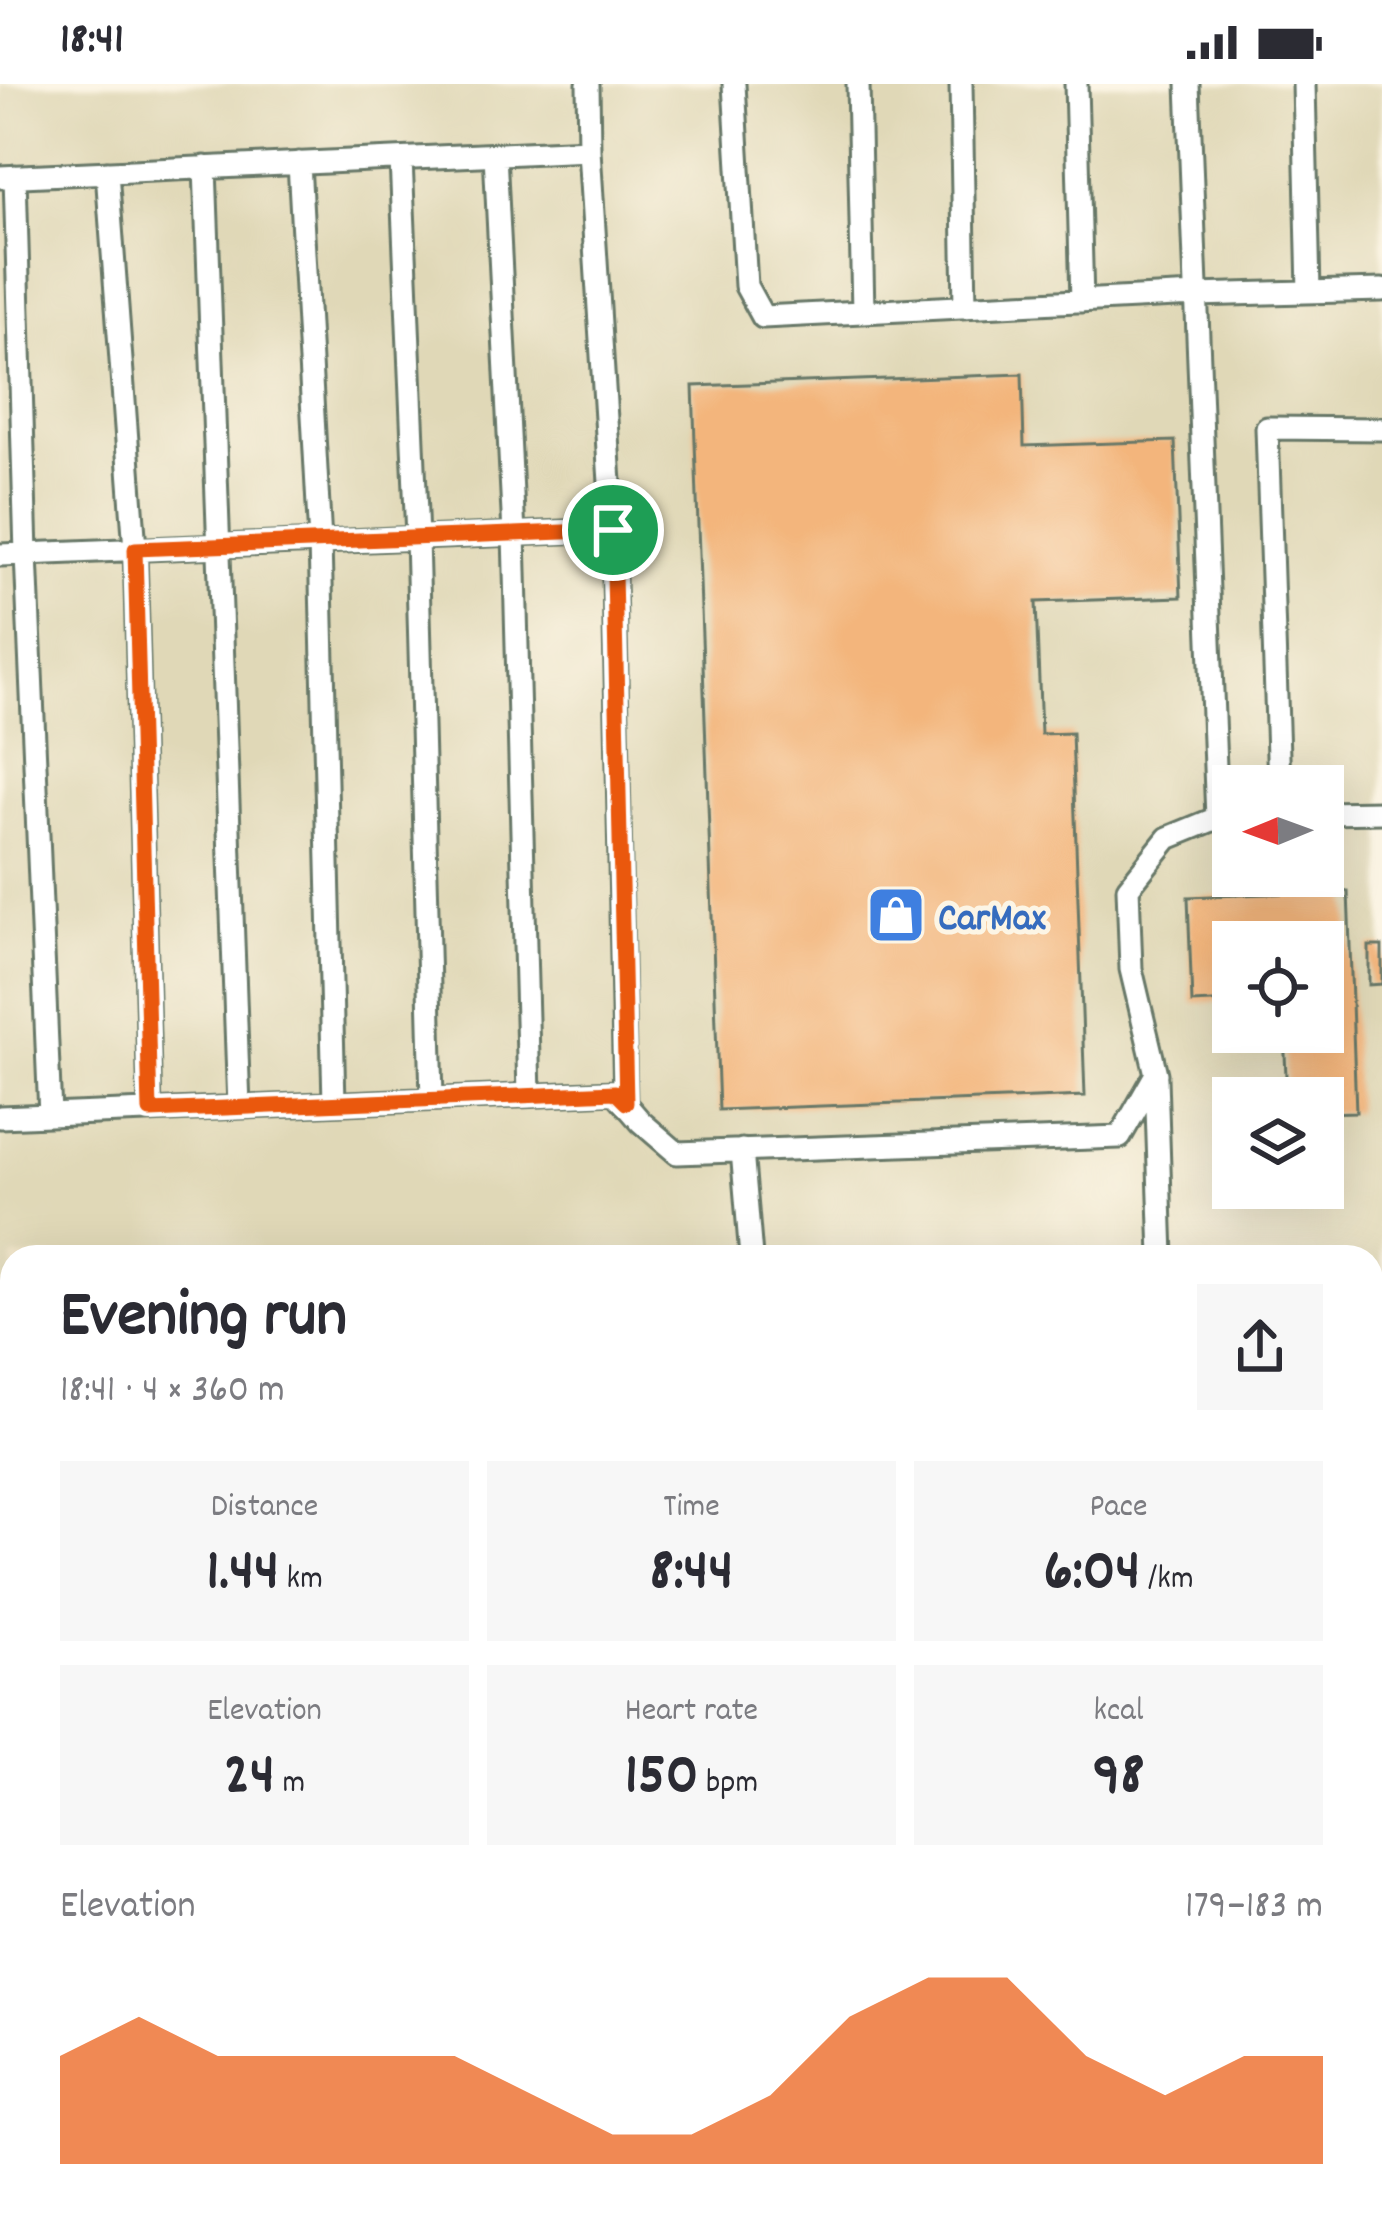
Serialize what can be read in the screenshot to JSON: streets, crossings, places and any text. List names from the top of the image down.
{
  "places": {
    "shop": ["CarMax"]
  },
  "north": "left",
  "page": {
    "status": "18:41",
    "heading": ["Evening run", "18:41 · 4 × 360 m"],
    "stats": [
      ["Distance", "1.44 km"],
      ["Time", "8:44"],
      ["Pace", "6:04 /km"],
      ["Elevation", "24 m"],
      ["Heart rate", "150 bpm"],
      ["kcal", "98"]
    ],
    "chart": ["Elevation", "179–183 m"]
  }
}
